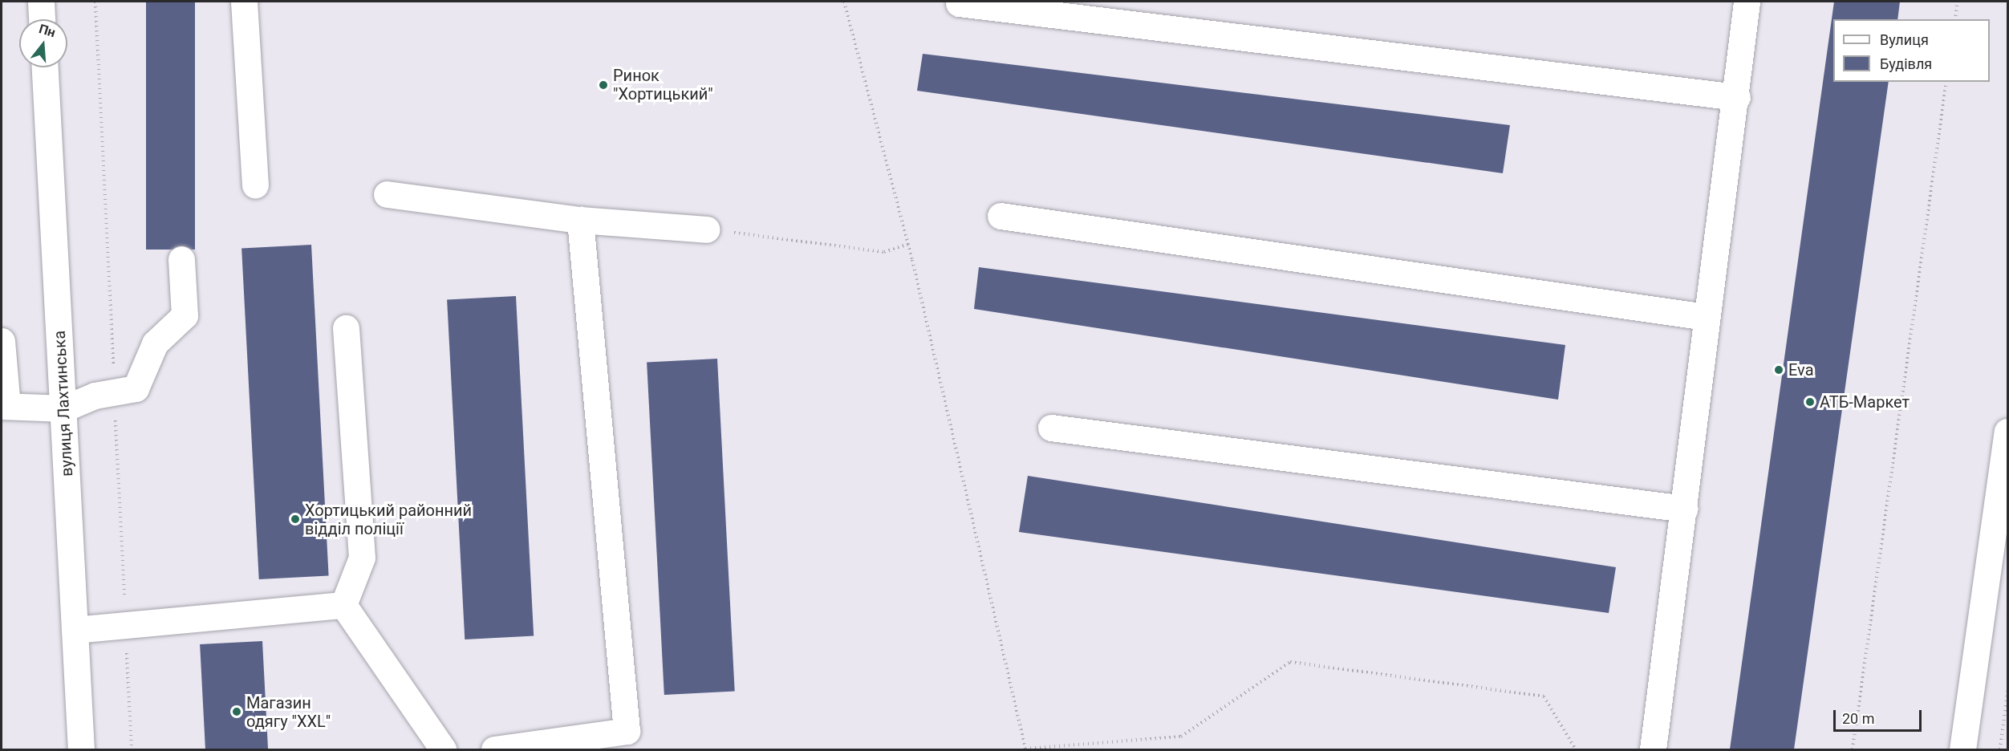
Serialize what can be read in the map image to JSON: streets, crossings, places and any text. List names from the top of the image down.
{
  "streets": {
    "street": ["вулиця Лахтинська"]
  },
  "places": [
    "Ринок \"Хортицький\"",
    "Eva",
    "АТБ-Маркет",
    "Хортицький районний відділ поліції",
    "Магазин одягу \"XXL\""
  ],
  "legend": ["Вулиця", "Будівля"],
  "scale_bar": "20 m",
  "north": "top"
}
